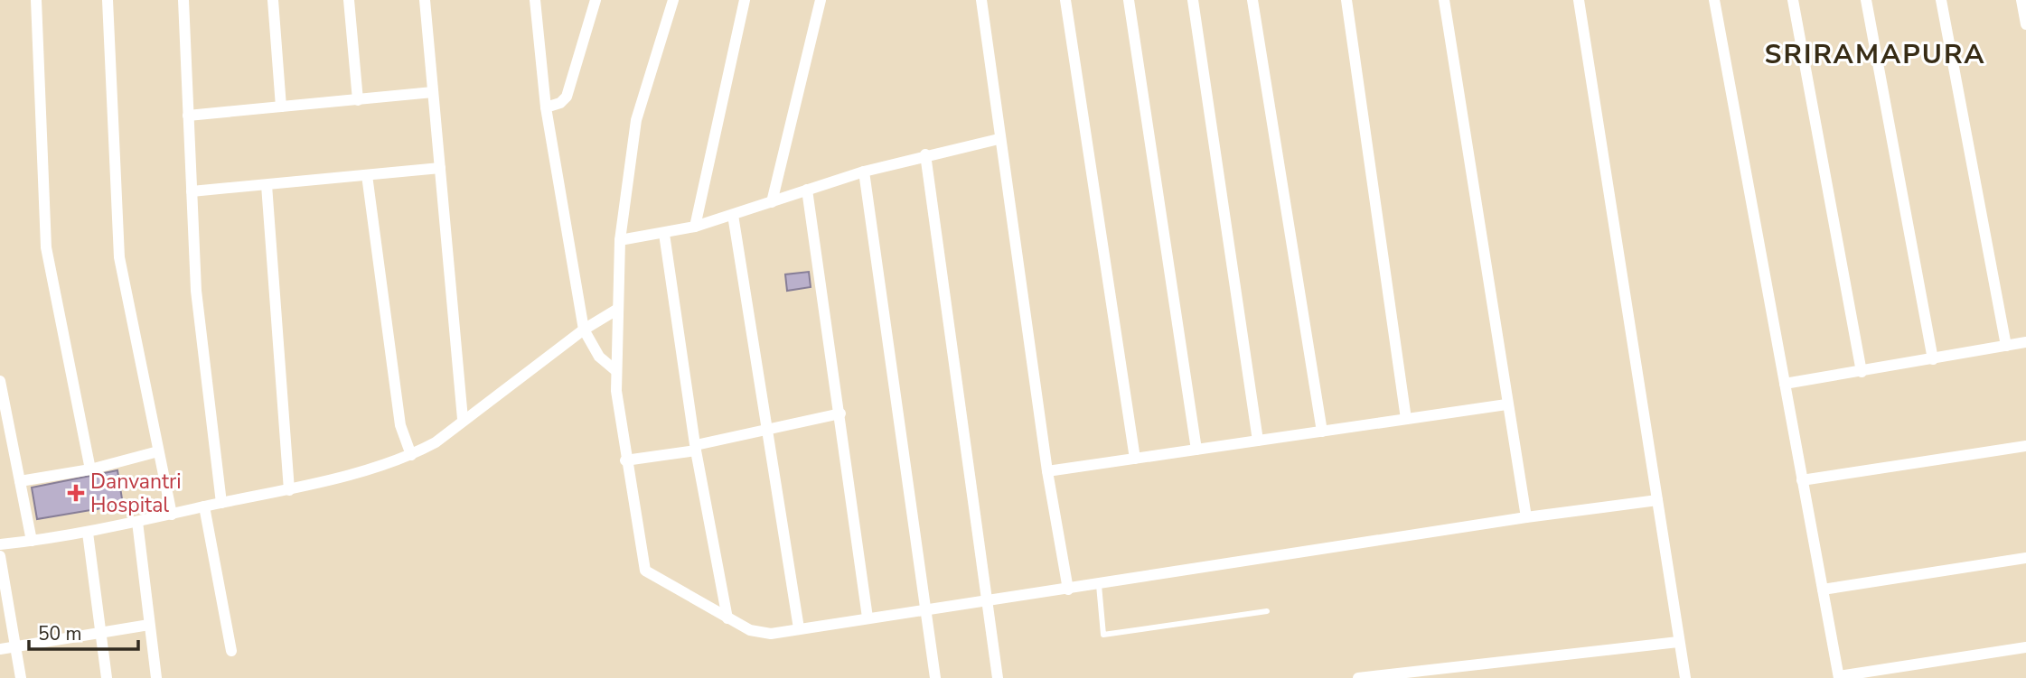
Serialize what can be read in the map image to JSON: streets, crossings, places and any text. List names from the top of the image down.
{
  "districts": ["SRIRAMAPURA"],
  "places": {
    "health": ["Danvantri Hospital"]
  },
  "scale_bar": "50 m"
}
